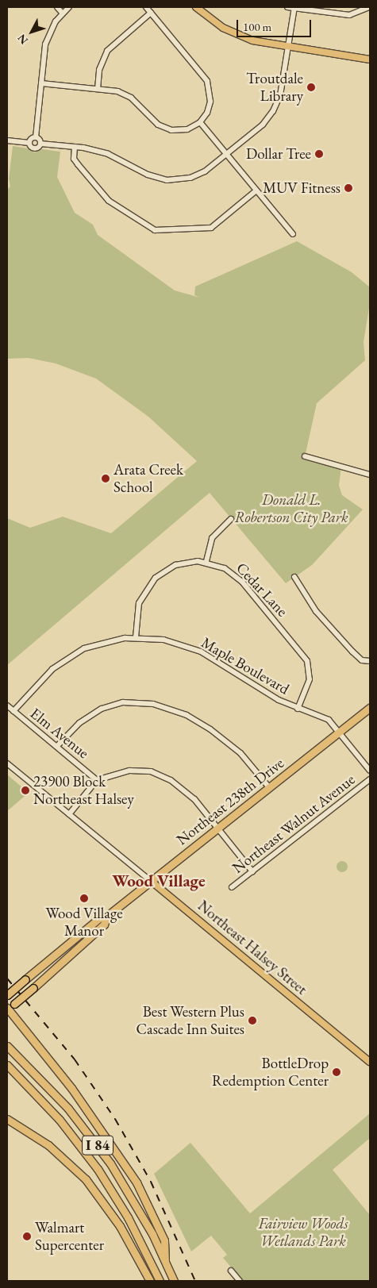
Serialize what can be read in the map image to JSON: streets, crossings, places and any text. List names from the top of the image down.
{
  "streets": {
    "highway": ["Northeast 238th Drive", "I 84"],
    "main road": ["Northeast Halsey Street"],
    "street": [
      "Cedar Lane",
      "Maple Boulevard",
      "Elm Avenue",
      "Northeast Walnut Avenue"
    ]
  },
  "crossings": [
    ["Cedar Lane", "Maple Boulevard"],
    ["Maple Boulevard", "Elm Avenue"],
    ["Maple Boulevard", "Northeast 238th Drive"],
    ["Northeast 238th Drive", "Northeast Halsey Street"]
  ],
  "districts": ["Wood Village"],
  "parks": ["Donald L. Robertson City Park", "Fairview Woods Wetlands Park"],
  "places": [
    "Troutdale Library",
    "Dollar Tree",
    "MUV Fitness",
    "Arata Creek School",
    "23900 Block Northeast Halsey",
    "Wood Village Manor",
    "Best Western Plus Cascade Inn Suites",
    "BottleDrop Redemption Center",
    "Walmart Supercenter"
  ],
  "scale_bar": "100 m",
  "north": "bottom left"
}
